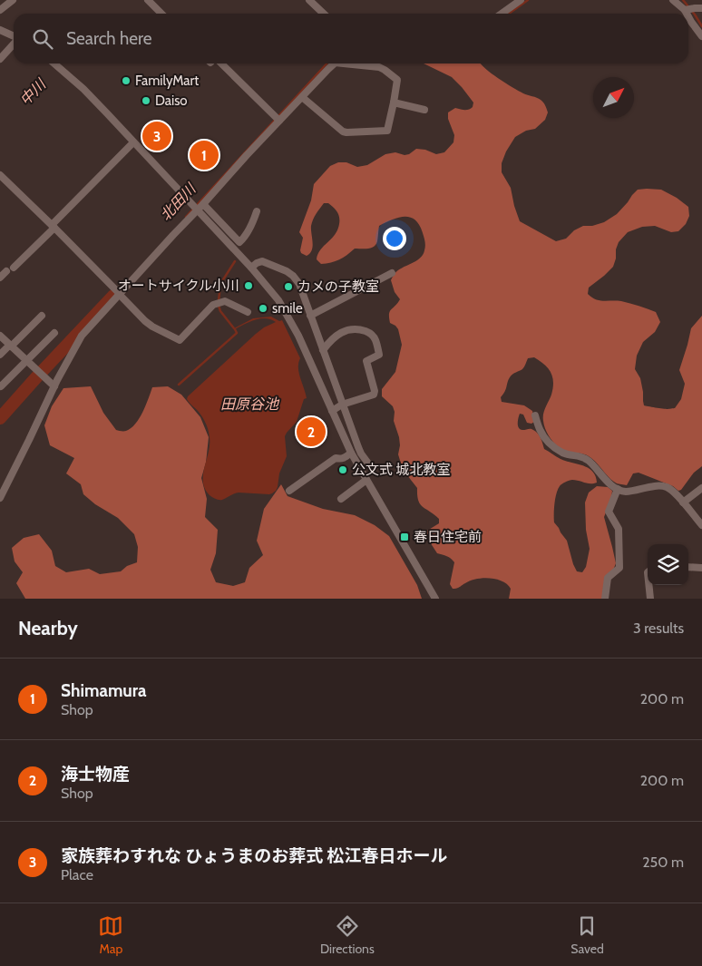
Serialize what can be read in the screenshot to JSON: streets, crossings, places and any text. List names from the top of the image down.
{
  "water": ["中川", "北田川", "田原谷池"],
  "places": {
    "other": [
      "FamilyMart",
      "Daiso",
      "オートサイクル小川",
      "カメの子教室",
      "smile",
      "公文式 城北教室"
    ],
    "transit": ["春日住宅前"]
  },
  "north": "top right",
  "page": {
    "search": "Search here",
    "pins": ["3", "1", "2"],
    "heading": ["Nearby", "3 results"],
    "list": [
      {
        "mark": "1",
        "name": "Shimamura",
        "note": "Shop",
        "value": "200 m"
      },
      {
        "mark": "2",
        "name": "海士物産",
        "note": "Shop",
        "value": "200 m"
      },
      {
        "mark": "3",
        "name": "家族葬わすれな ひょうまのお葬式 松江春日ホール",
        "note": "Place",
        "value": "250 m"
      }
    ],
    "nav": ["Map", "Directions", "Saved"]
  }
}
